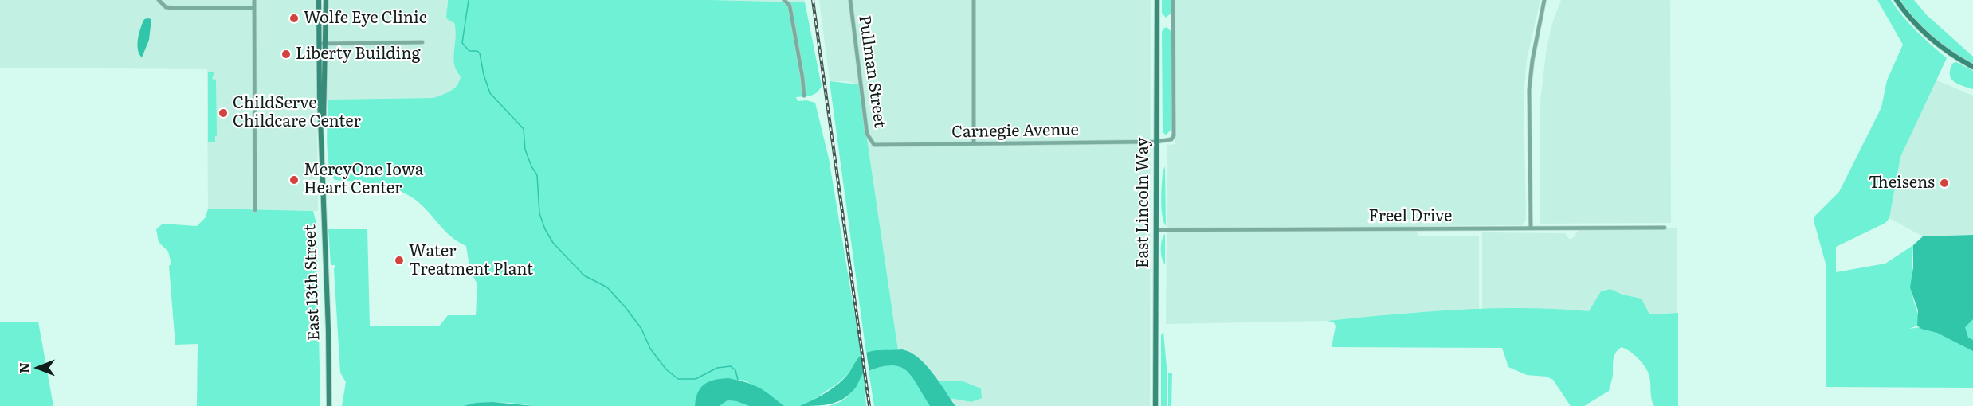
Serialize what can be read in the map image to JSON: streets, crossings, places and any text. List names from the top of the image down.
{
  "streets": {
    "main road": ["East Lincoln Way", "East 13th Street"],
    "street": ["Pullman Street", "Carnegie Avenue", "Freel Drive"]
  },
  "crossings": [
    ["Pullman Street", "Carnegie Avenue"],
    ["Carnegie Avenue", "East Lincoln Way"],
    ["East Lincoln Way", "Freel Drive"]
  ],
  "places": [
    "Wolfe Eye Clinic",
    "Liberty Building",
    "ChildServe Childcare Center",
    "MercyOne Iowa Heart Center",
    "Theisens",
    "Water Treatment Plant"
  ],
  "north": "left"
}
